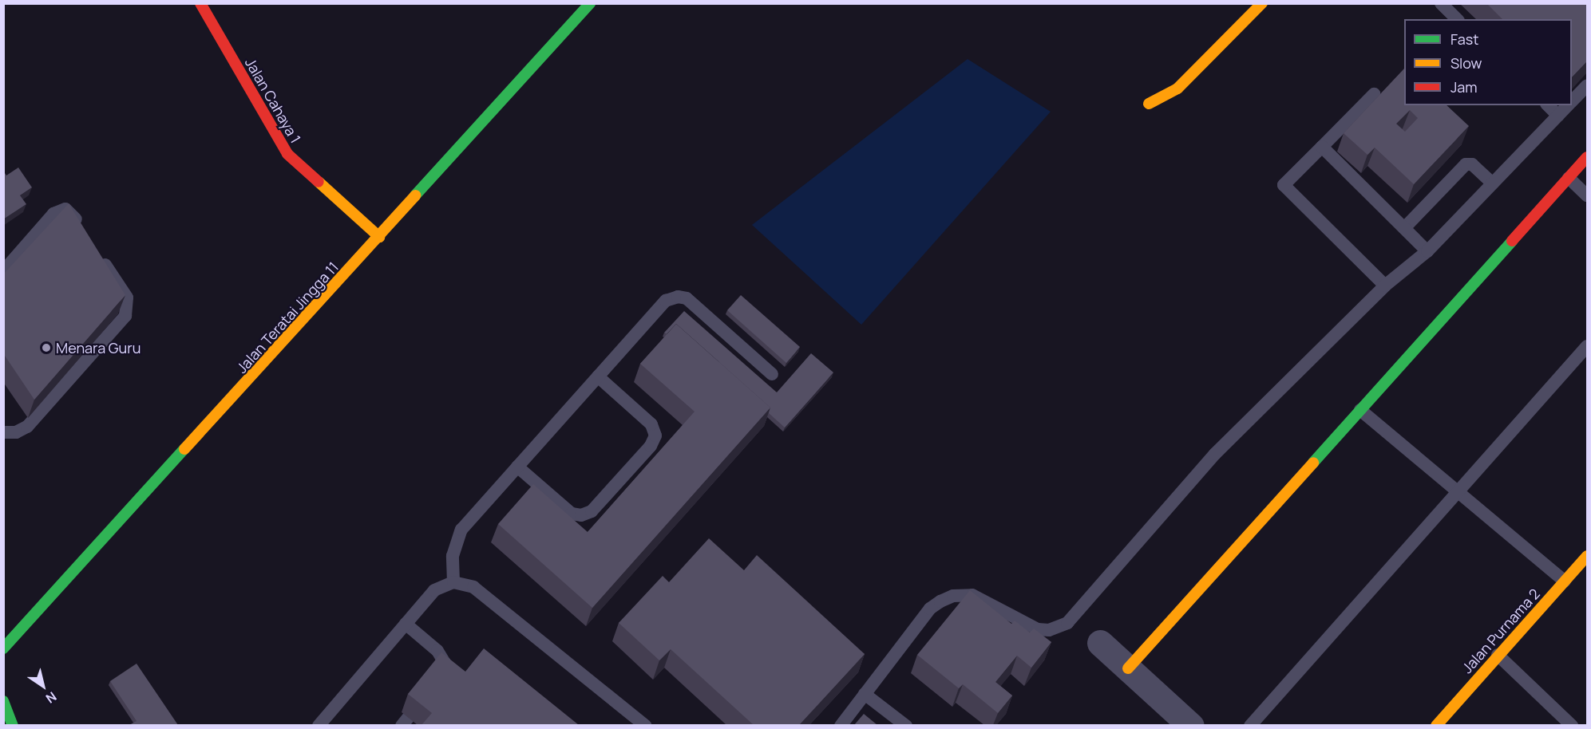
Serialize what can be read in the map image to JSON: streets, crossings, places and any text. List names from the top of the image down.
{
  "streets": {
    "street": ["Jalan Cahaya 1", "Jalan Teratai Jingga 11", "Jalan Purnama 2"]
  },
  "crossings": [
    ["Jalan Cahaya 1", "Jalan Teratai Jingga 11"]
  ],
  "places": ["Menara Guru"],
  "legend": ["Fast", "Slow", "Jam"],
  "north": "bottom right"
}
